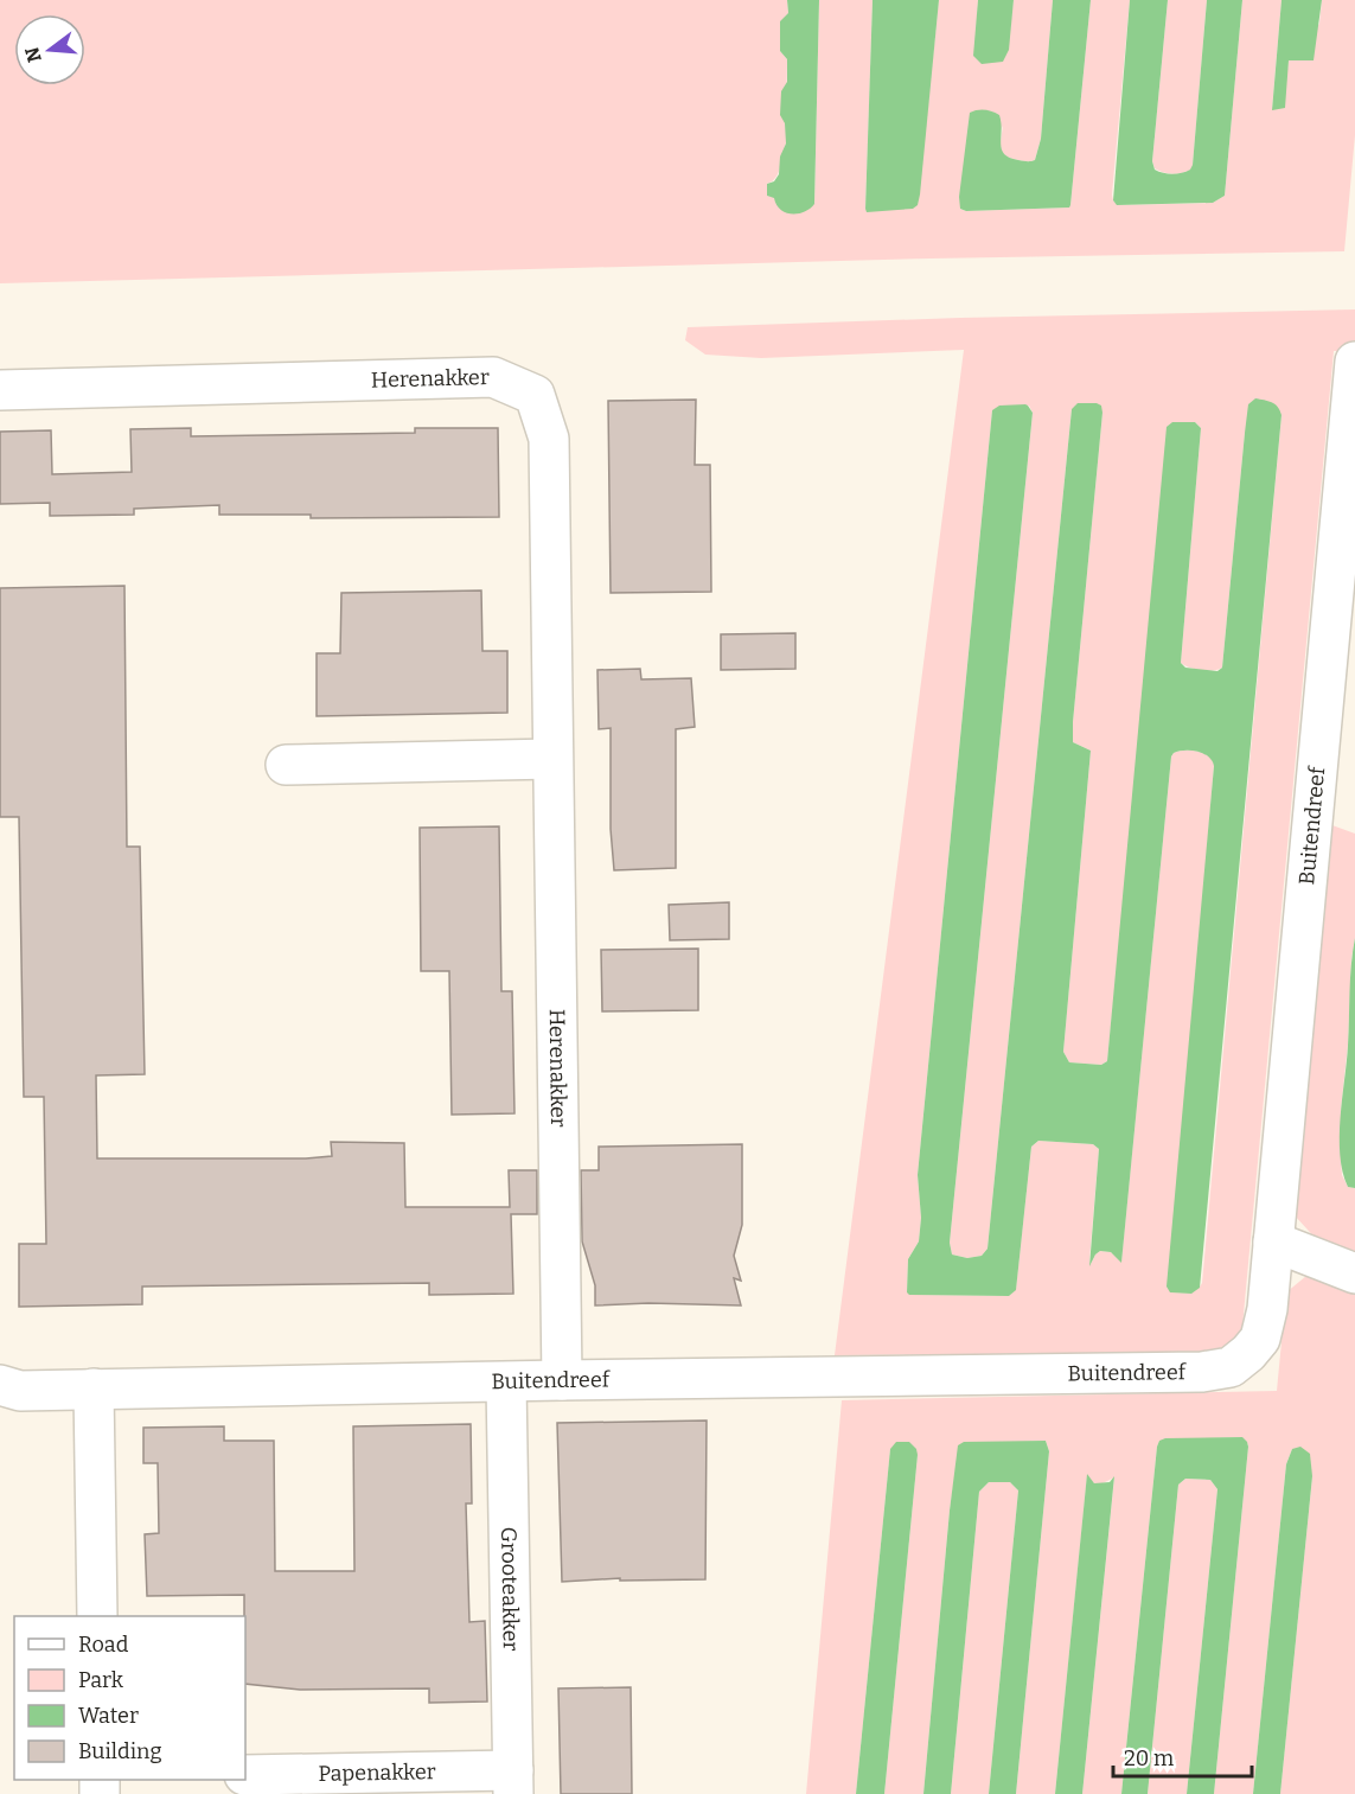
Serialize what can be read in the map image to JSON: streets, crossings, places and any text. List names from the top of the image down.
{
  "streets": {
    "street": [
      "Herenakker",
      "Buitendreef",
      "Grooteakker",
      "Papenakker"
    ]
  },
  "crossings": [
    ["Herenakker", "Buitendreef"],
    ["Buitendreef", "Grooteakker"],
    ["Grooteakker", "Papenakker"]
  ],
  "legend": [
    "Road",
    "Park",
    "Water",
    "Building"
  ],
  "scale_bar": "20 m",
  "north": "left"
}
